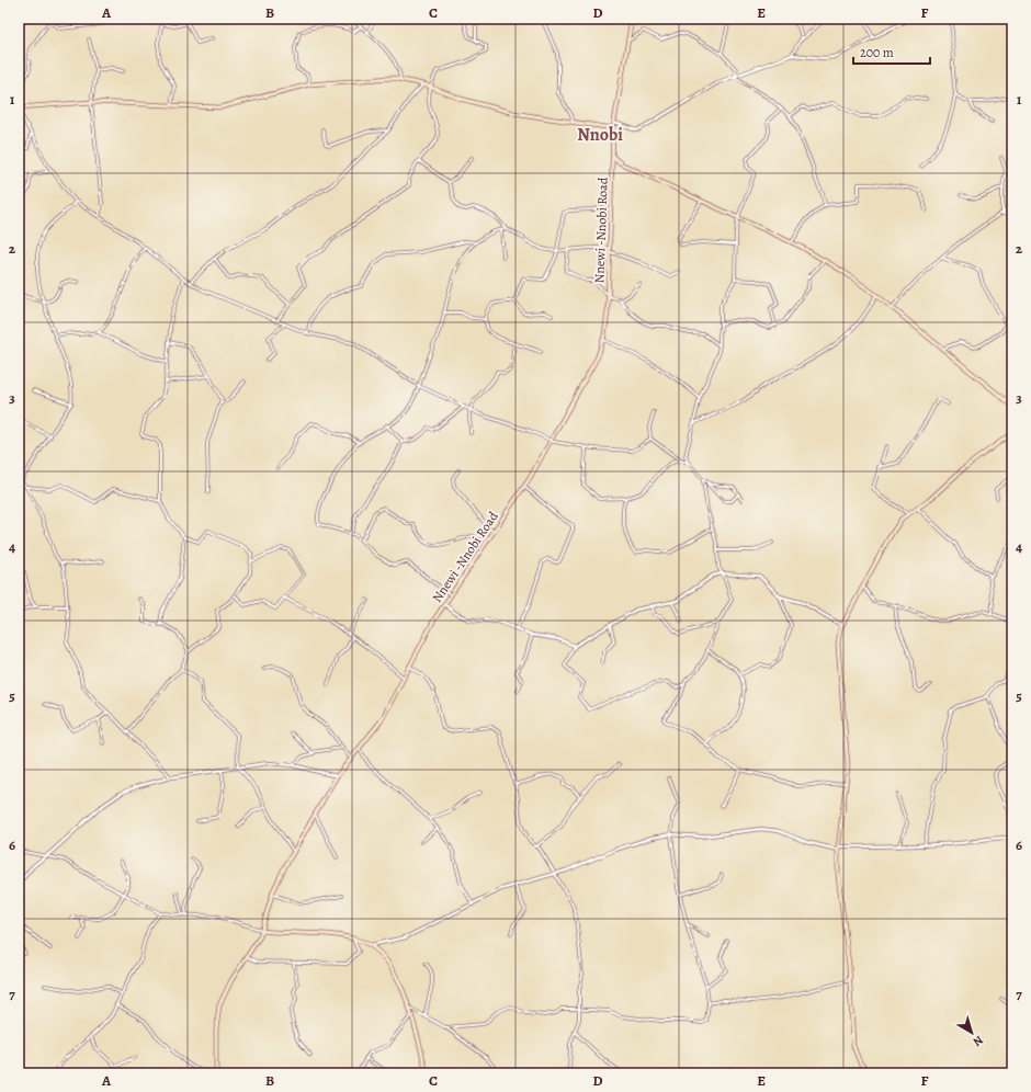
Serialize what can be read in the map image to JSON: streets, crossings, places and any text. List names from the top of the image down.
{
  "streets": {
    "main road": ["Nnewi -Nnobi Road"]
  },
  "districts": ["Nnobi"],
  "scale_bar": "200 m",
  "north": "bottom right",
  "grid": {
    "columns": [
      "A",
      "B",
      "C",
      "D",
      "E",
      "F"
    ],
    "rows": [
      "1",
      "2",
      "3",
      "4",
      "5",
      "6",
      "7"
    ]
  }
}
